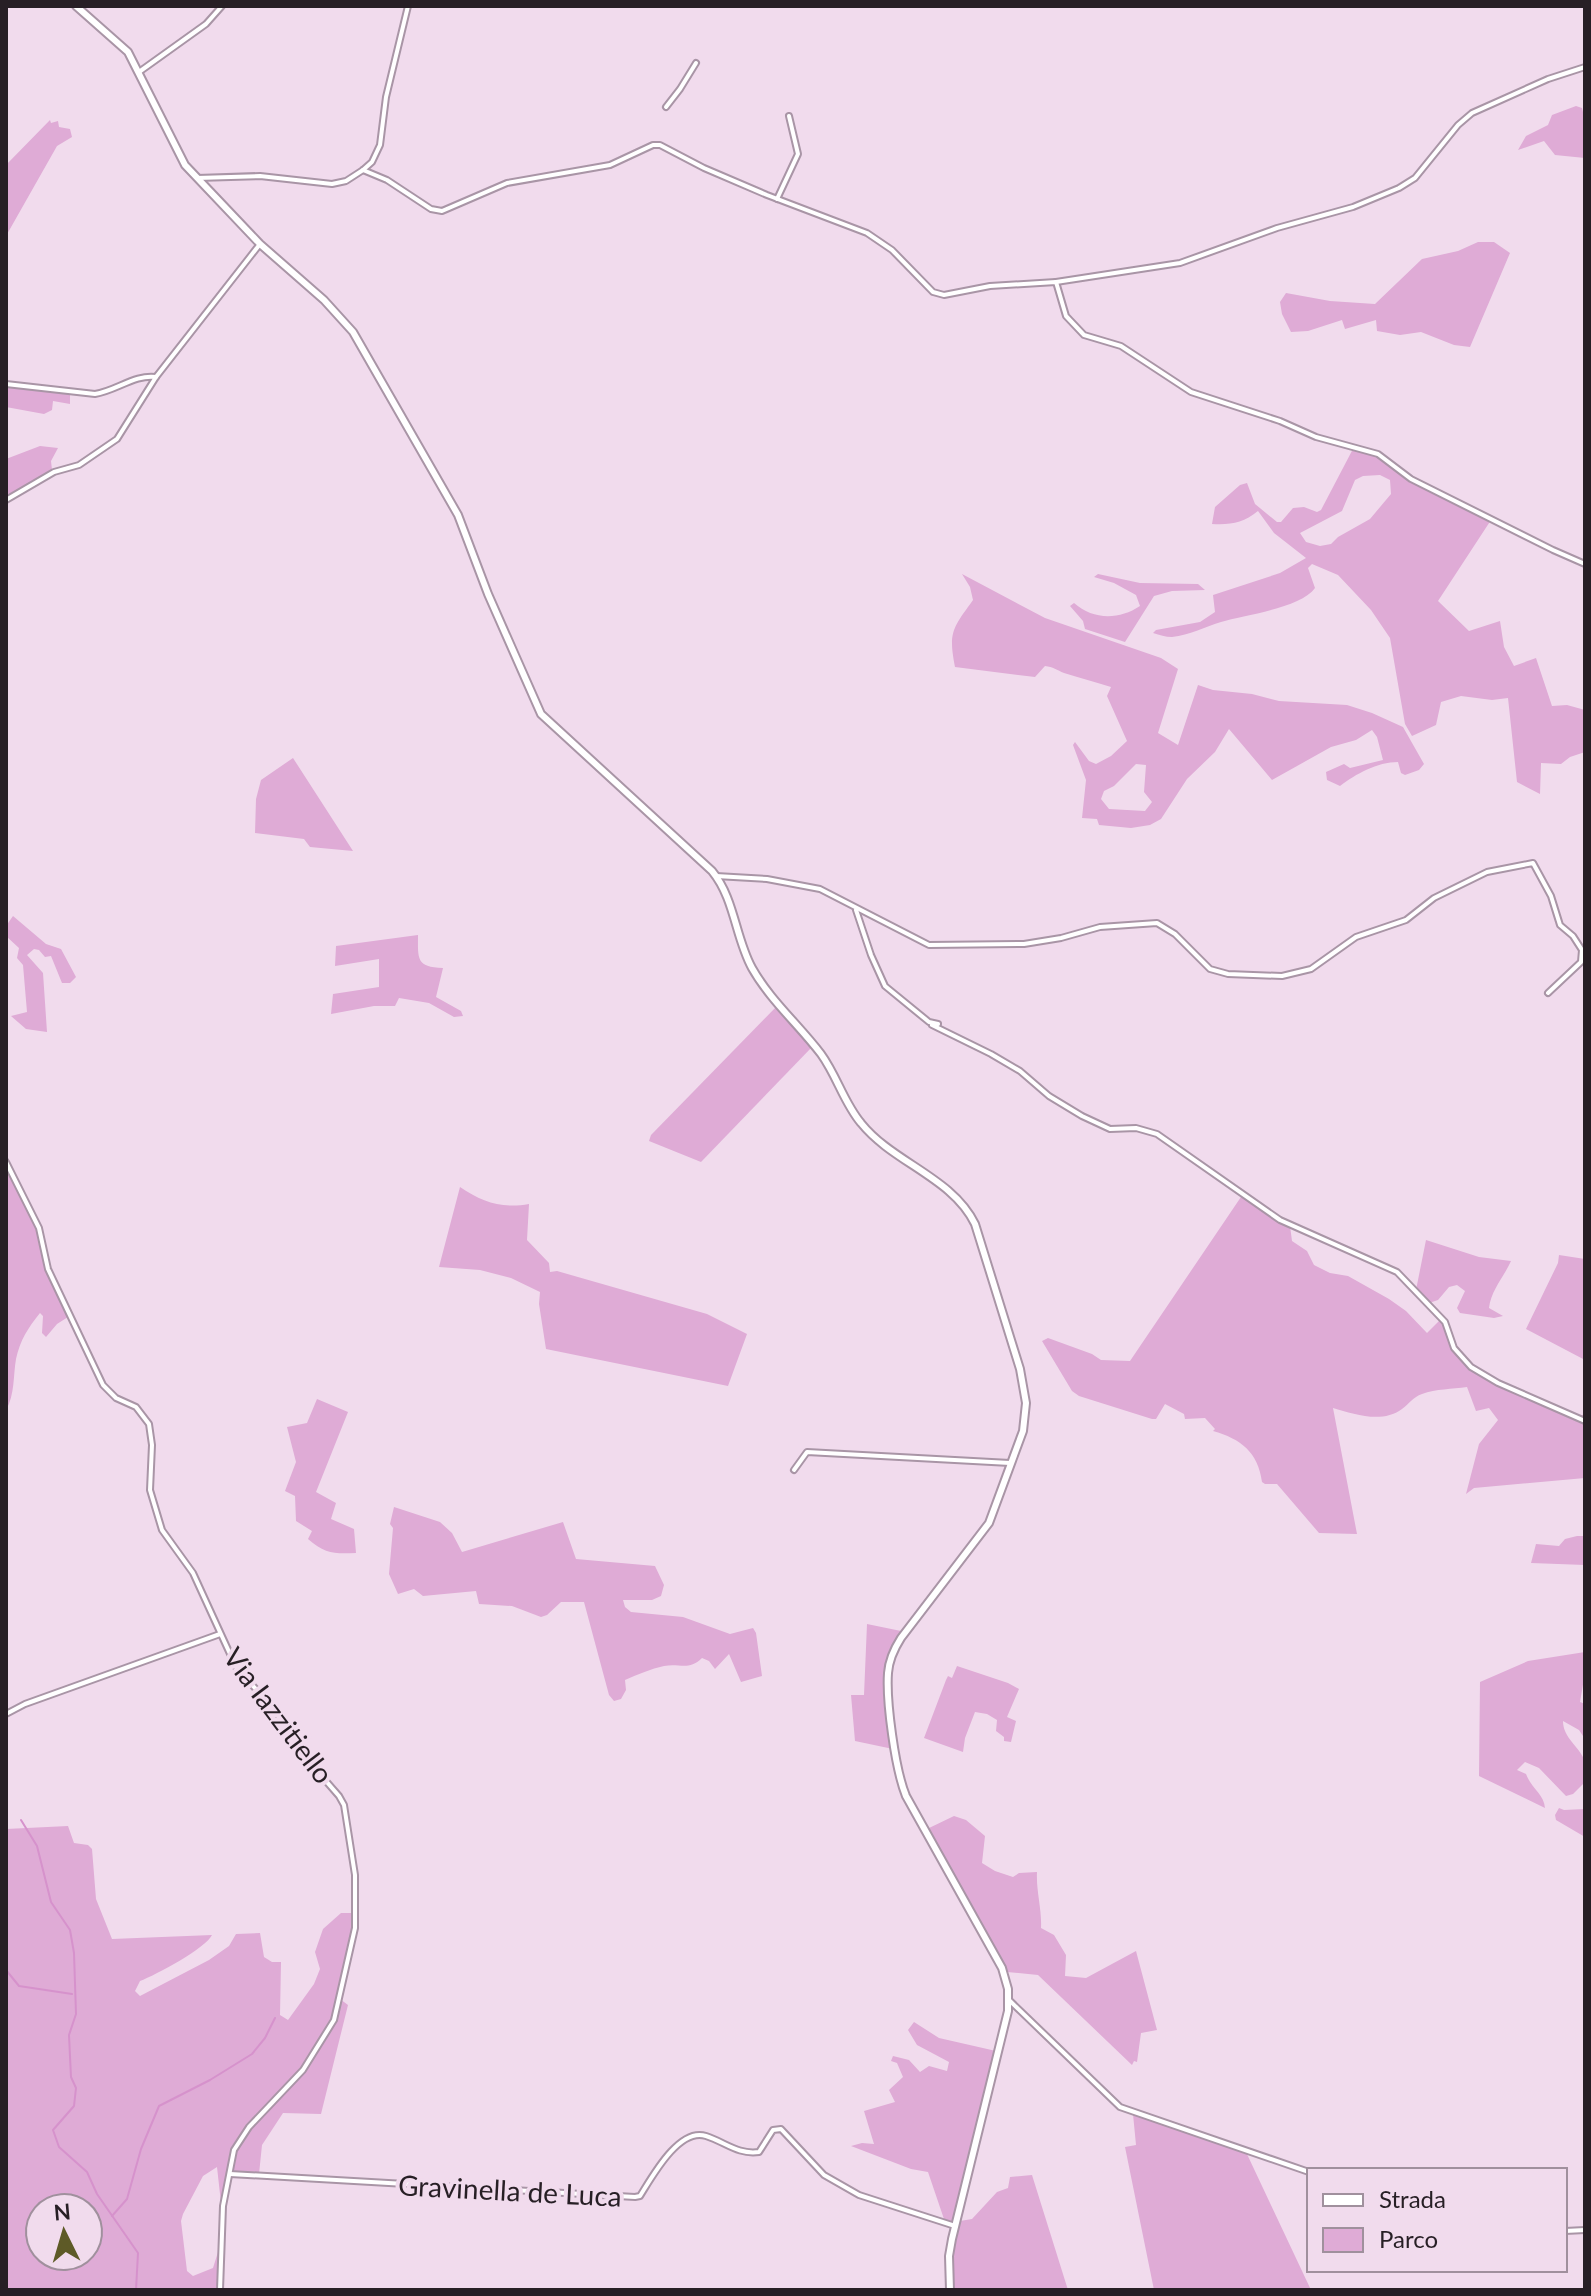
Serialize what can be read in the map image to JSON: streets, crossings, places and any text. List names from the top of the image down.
{
  "streets": {
    "street": ["Via Iazzitiello", "Gravinella de Luca"]
  },
  "crossings": [
    ["Via Iazzitiello", "Gravinella de Luca"]
  ],
  "legend": ["Strada", "Parco"],
  "north": "top"
}
